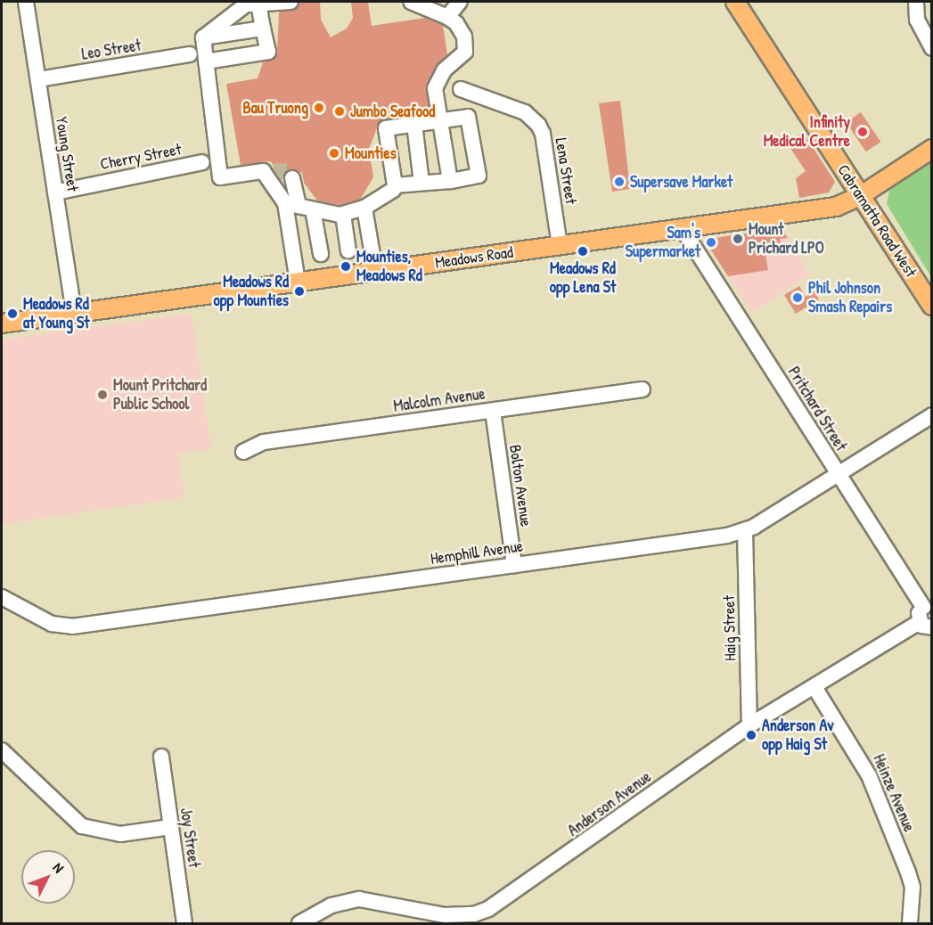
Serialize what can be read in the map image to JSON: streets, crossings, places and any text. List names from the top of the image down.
{
  "streets": {
    "main road": ["Cabramatta Road West", "Meadows Road"],
    "street": [
      "Leo Street",
      "Young Street",
      "Cherry Street",
      "Lena Street",
      "Malcolm Avenue",
      "Pritchard Street",
      "Bolton Avenue",
      "Hemphill Avenue",
      "Haig Street",
      "Heinze Avenue",
      "Anderson Avenue",
      "Joy Street"
    ]
  },
  "crossings": [
    ["Leo Street", "Young Street"],
    ["Young Street", "Cherry Street"],
    ["Young Street", "Meadows Road"],
    ["Lena Street", "Meadows Road"],
    ["Cabramatta Road West", "Meadows Road"],
    ["Meadows Road", "Pritchard Street"],
    ["Malcolm Avenue", "Bolton Avenue"],
    ["Pritchard Street", "Hemphill Avenue"],
    ["Bolton Avenue", "Hemphill Avenue"],
    ["Hemphill Avenue", "Haig Street"],
    ["Haig Street", "Anderson Avenue"],
    ["Heinze Avenue", "Anderson Avenue"]
  ],
  "places": [
    "Bau Truong",
    "Jumbo Seafood",
    "Infinity Medical Centre",
    "Mounties",
    "Supersave Market",
    "Mount Prichard LPO",
    "Sam's Supermarket",
    "Meadows Rd opp Lena St",
    "Mounties, Meadows Rd",
    "Meadows Rd opp Mounties",
    "Phil Johnson Smash Repairs",
    "Meadows Rd at Young St",
    "Mount Pritchard Public School",
    "Anderson Av opp Haig St"
  ],
  "north": "top right"
}
